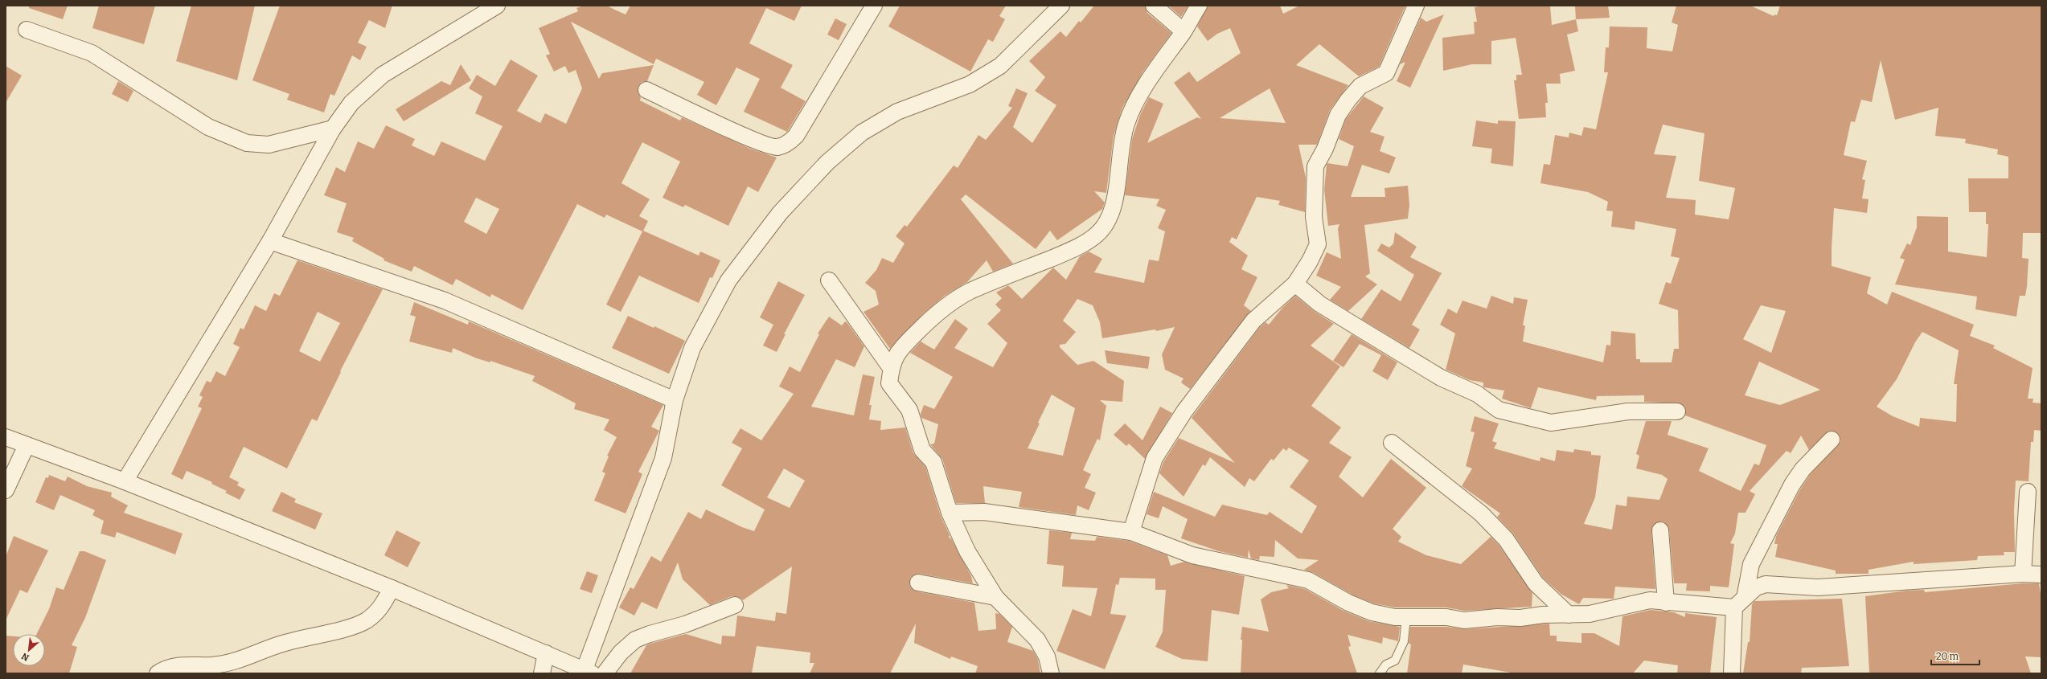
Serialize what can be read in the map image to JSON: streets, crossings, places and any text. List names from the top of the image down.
{
  "scale_bar": "20 m",
  "north": "bottom left"
}
